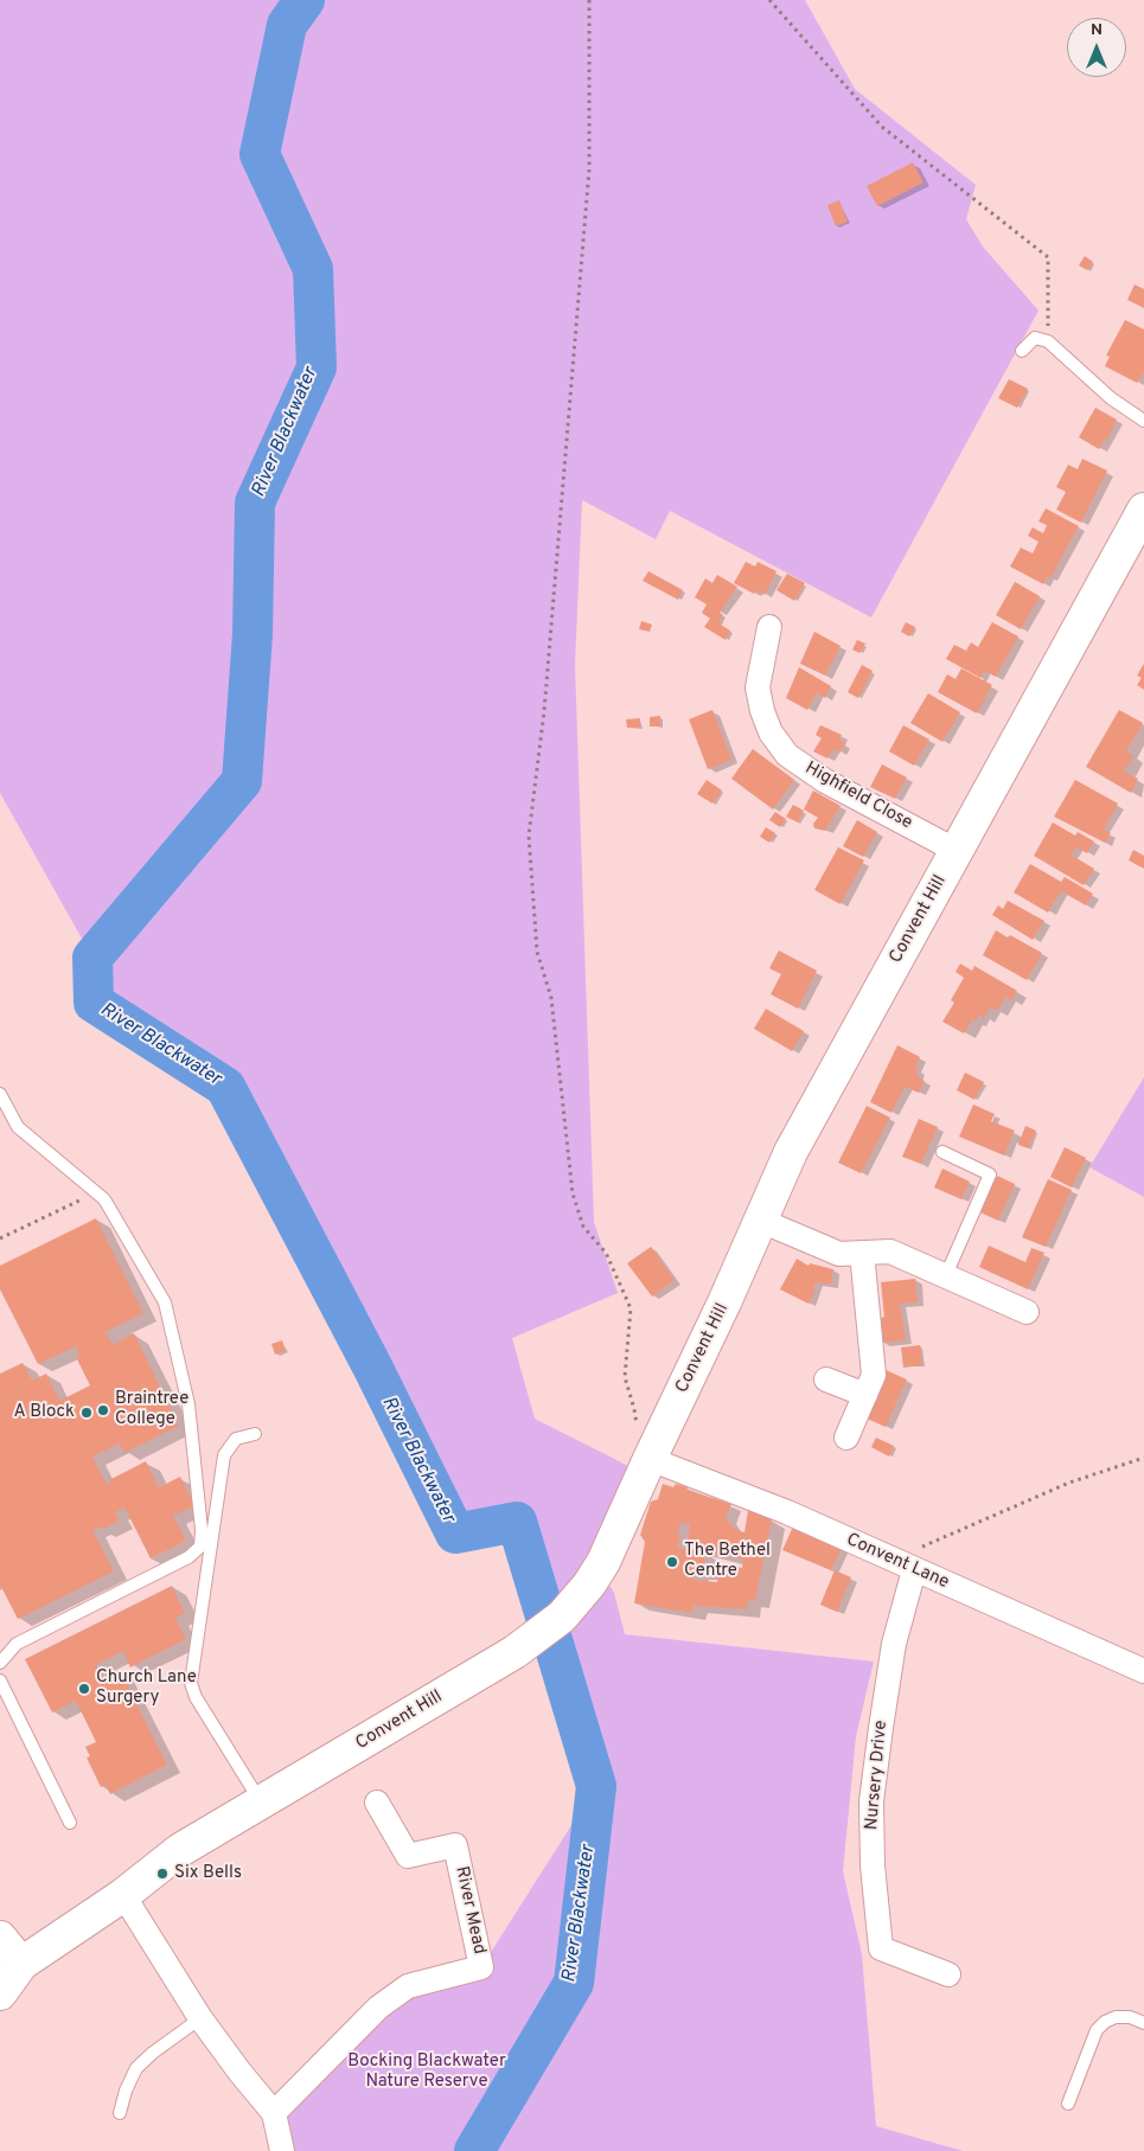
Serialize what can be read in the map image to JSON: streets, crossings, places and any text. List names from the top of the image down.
{
  "streets": {
    "main road": ["Convent Hill"],
    "street": [
      "Highfield Close",
      "Convent Lane",
      "Nursery Drive",
      "River Mead"
    ]
  },
  "crossings": [
    ["Highfield Close", "Convent Hill"],
    ["Convent Hill", "Convent Lane"],
    ["Convent Lane", "Nursery Drive"]
  ],
  "water": ["River Blackwater"],
  "parks": ["Bocking Blackwater Nature Reserve"],
  "places": [
    "Braintree College",
    "A Block",
    "The Bethel Centre",
    "Church Lane Surgery",
    "Six Bells"
  ],
  "north": "top"
}
